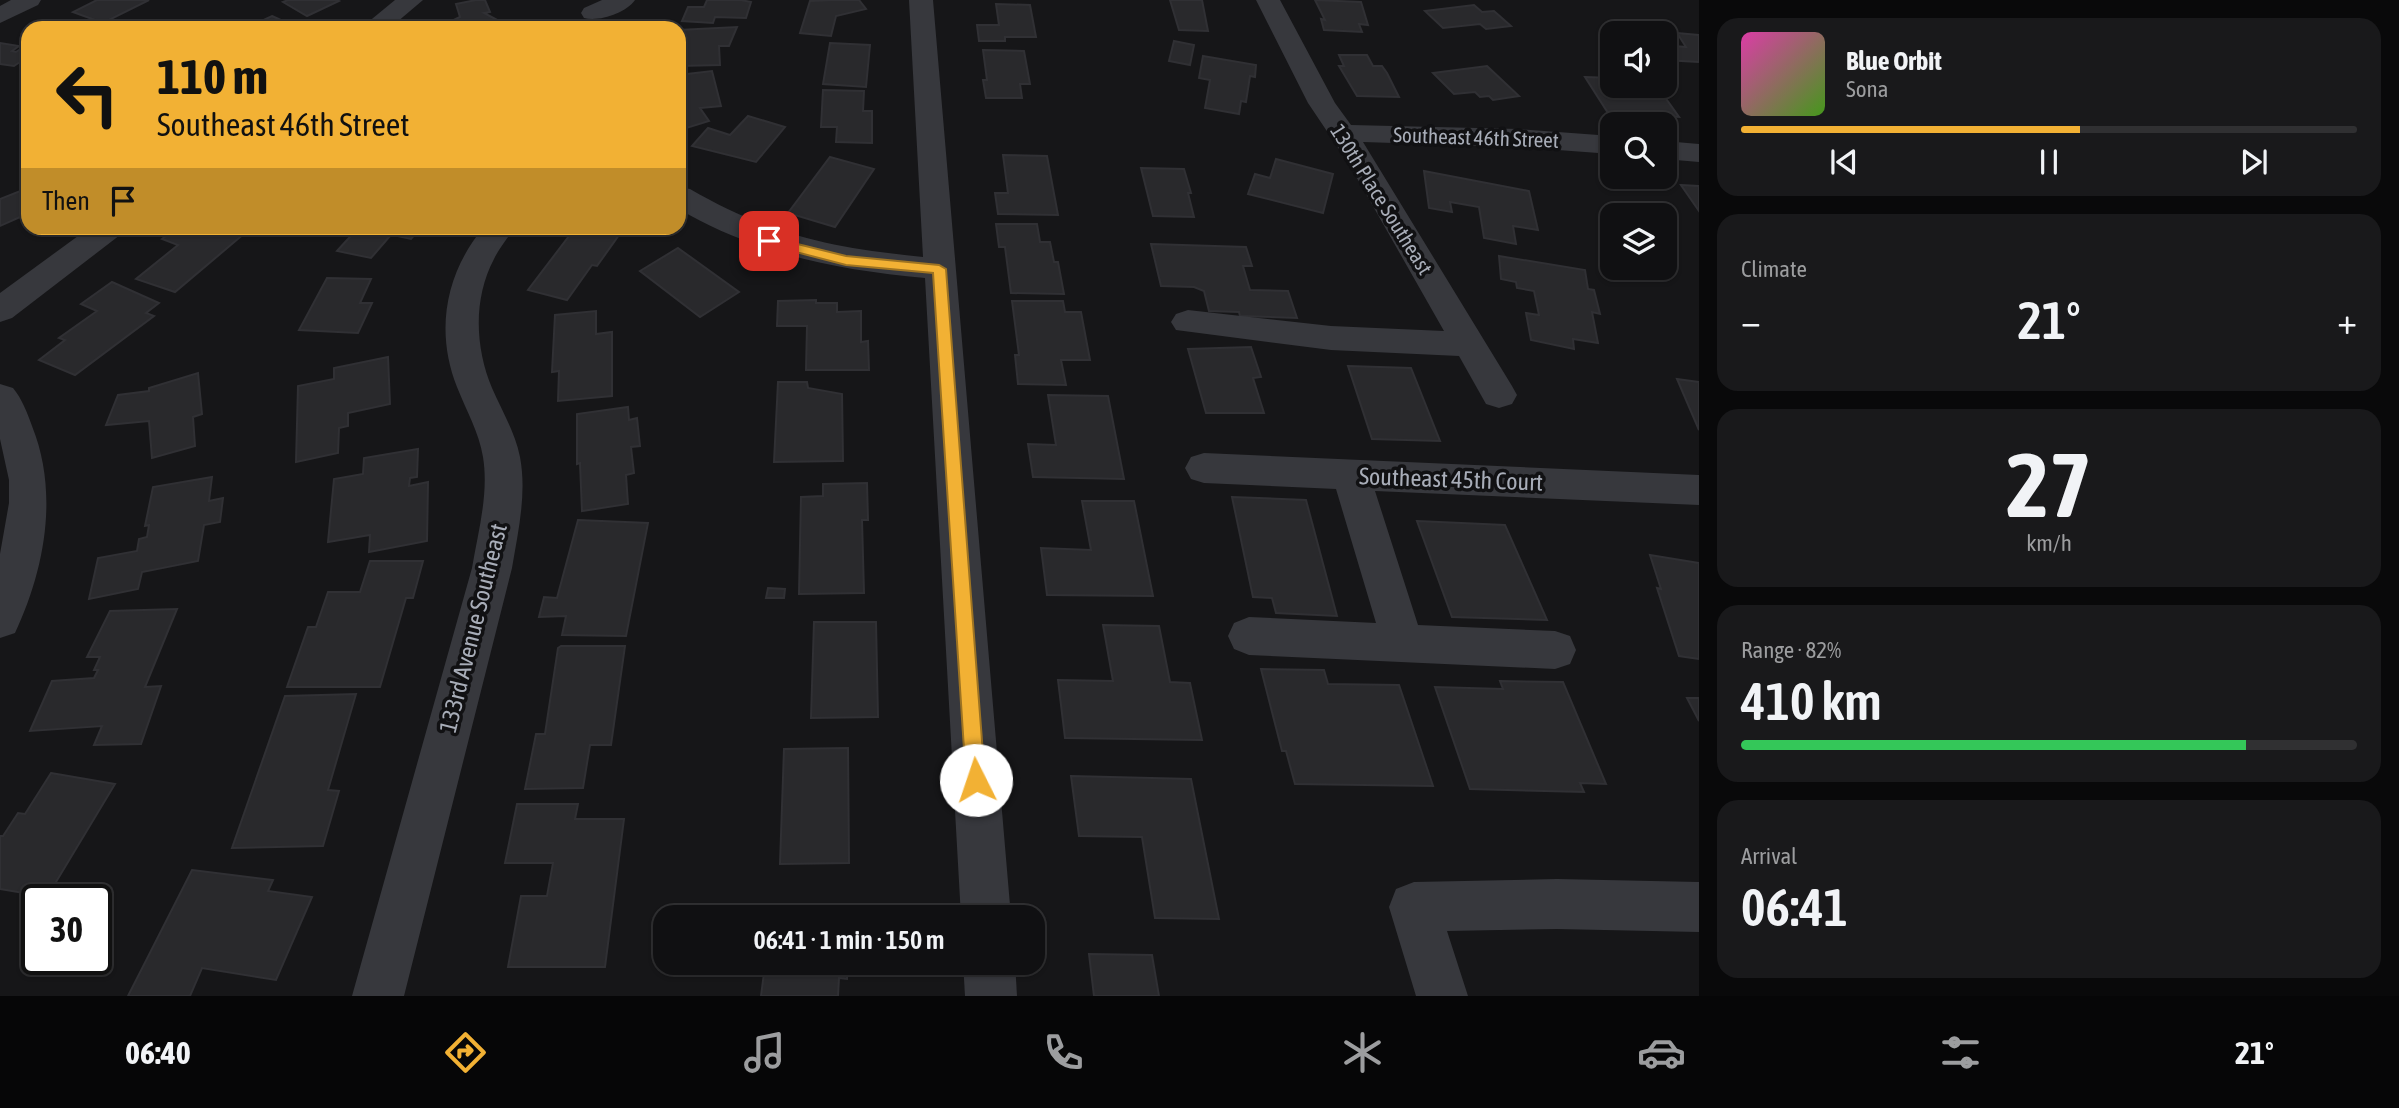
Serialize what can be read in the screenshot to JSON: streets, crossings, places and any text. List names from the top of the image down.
{
  "streets": {
    "street": [
      "Southeast 46th Street",
      "130th Place Southeast",
      "Southeast 45th Court",
      "133rd Avenue Southeast"
    ]
  },
  "crossings": [
    ["Southeast 46th Street", "130th Place Southeast"]
  ],
  "page": {
    "turn": ["110 m", "Southeast 46th Street"],
    "song": ["Blue Orbit", "Sona"],
    "then": "Then",
    "tile": [
      "Climate",
      ["27", "km/h"],
      ["Range · 82%", "410 km"],
      ["Arrival", "06:41"]
    ],
    "heat": ["−", "21°", "+"],
    "limit": "30",
    "trip": "06:41 · 1 min · 150 m",
    "tabs": ["06:40", "21°"]
  }
}
